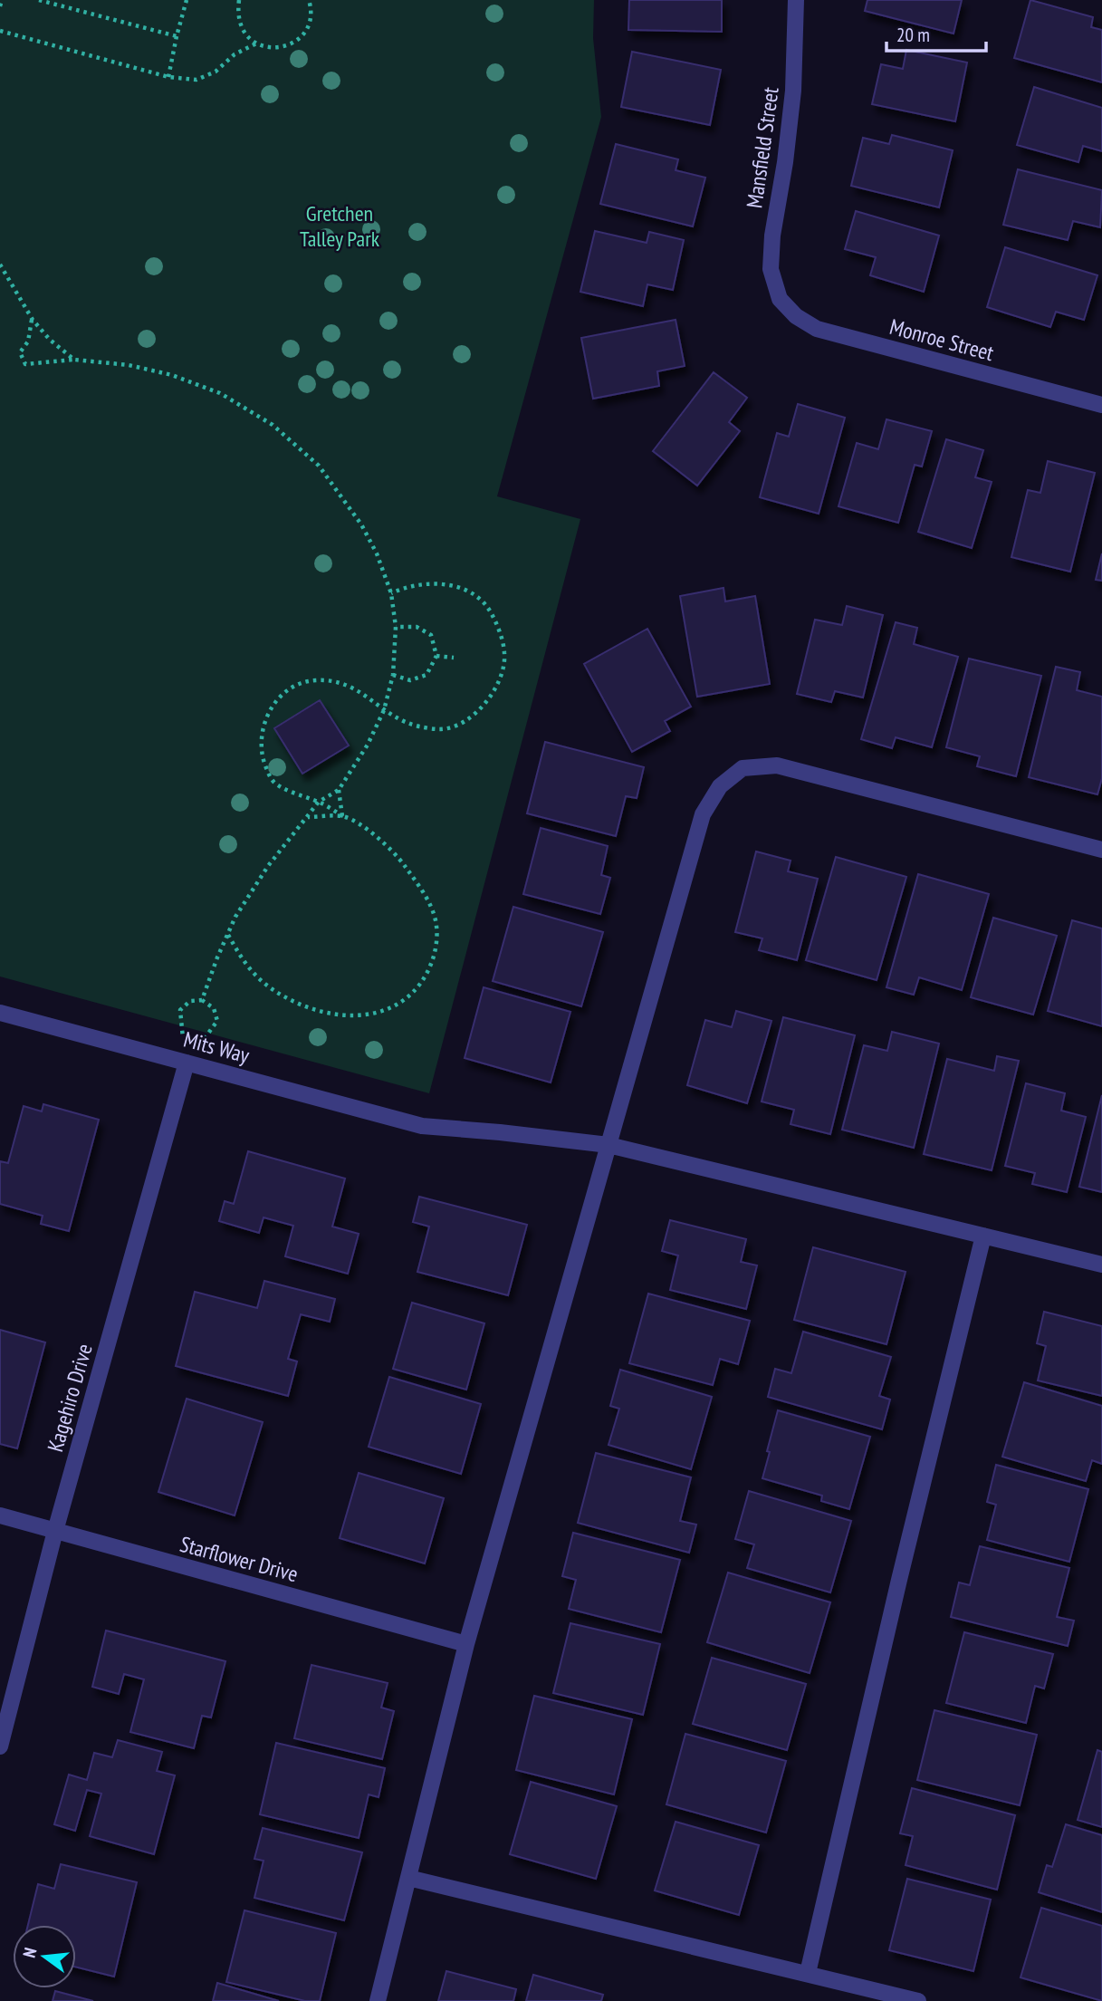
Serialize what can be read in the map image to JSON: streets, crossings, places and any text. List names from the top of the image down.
{
  "streets": {
    "street": [
      "Mansfield Street",
      "Monroe Street",
      "Mits Way",
      "Kagehiro Drive",
      "Starflower Drive"
    ]
  },
  "crossings": [
    ["Mansfield Street", "Monroe Street"],
    ["Mits Way", "Kagehiro Drive"],
    ["Kagehiro Drive", "Starflower Drive"]
  ],
  "parks": ["Gretchen Talley Park"],
  "scale_bar": "20 m",
  "north": "left"
}
